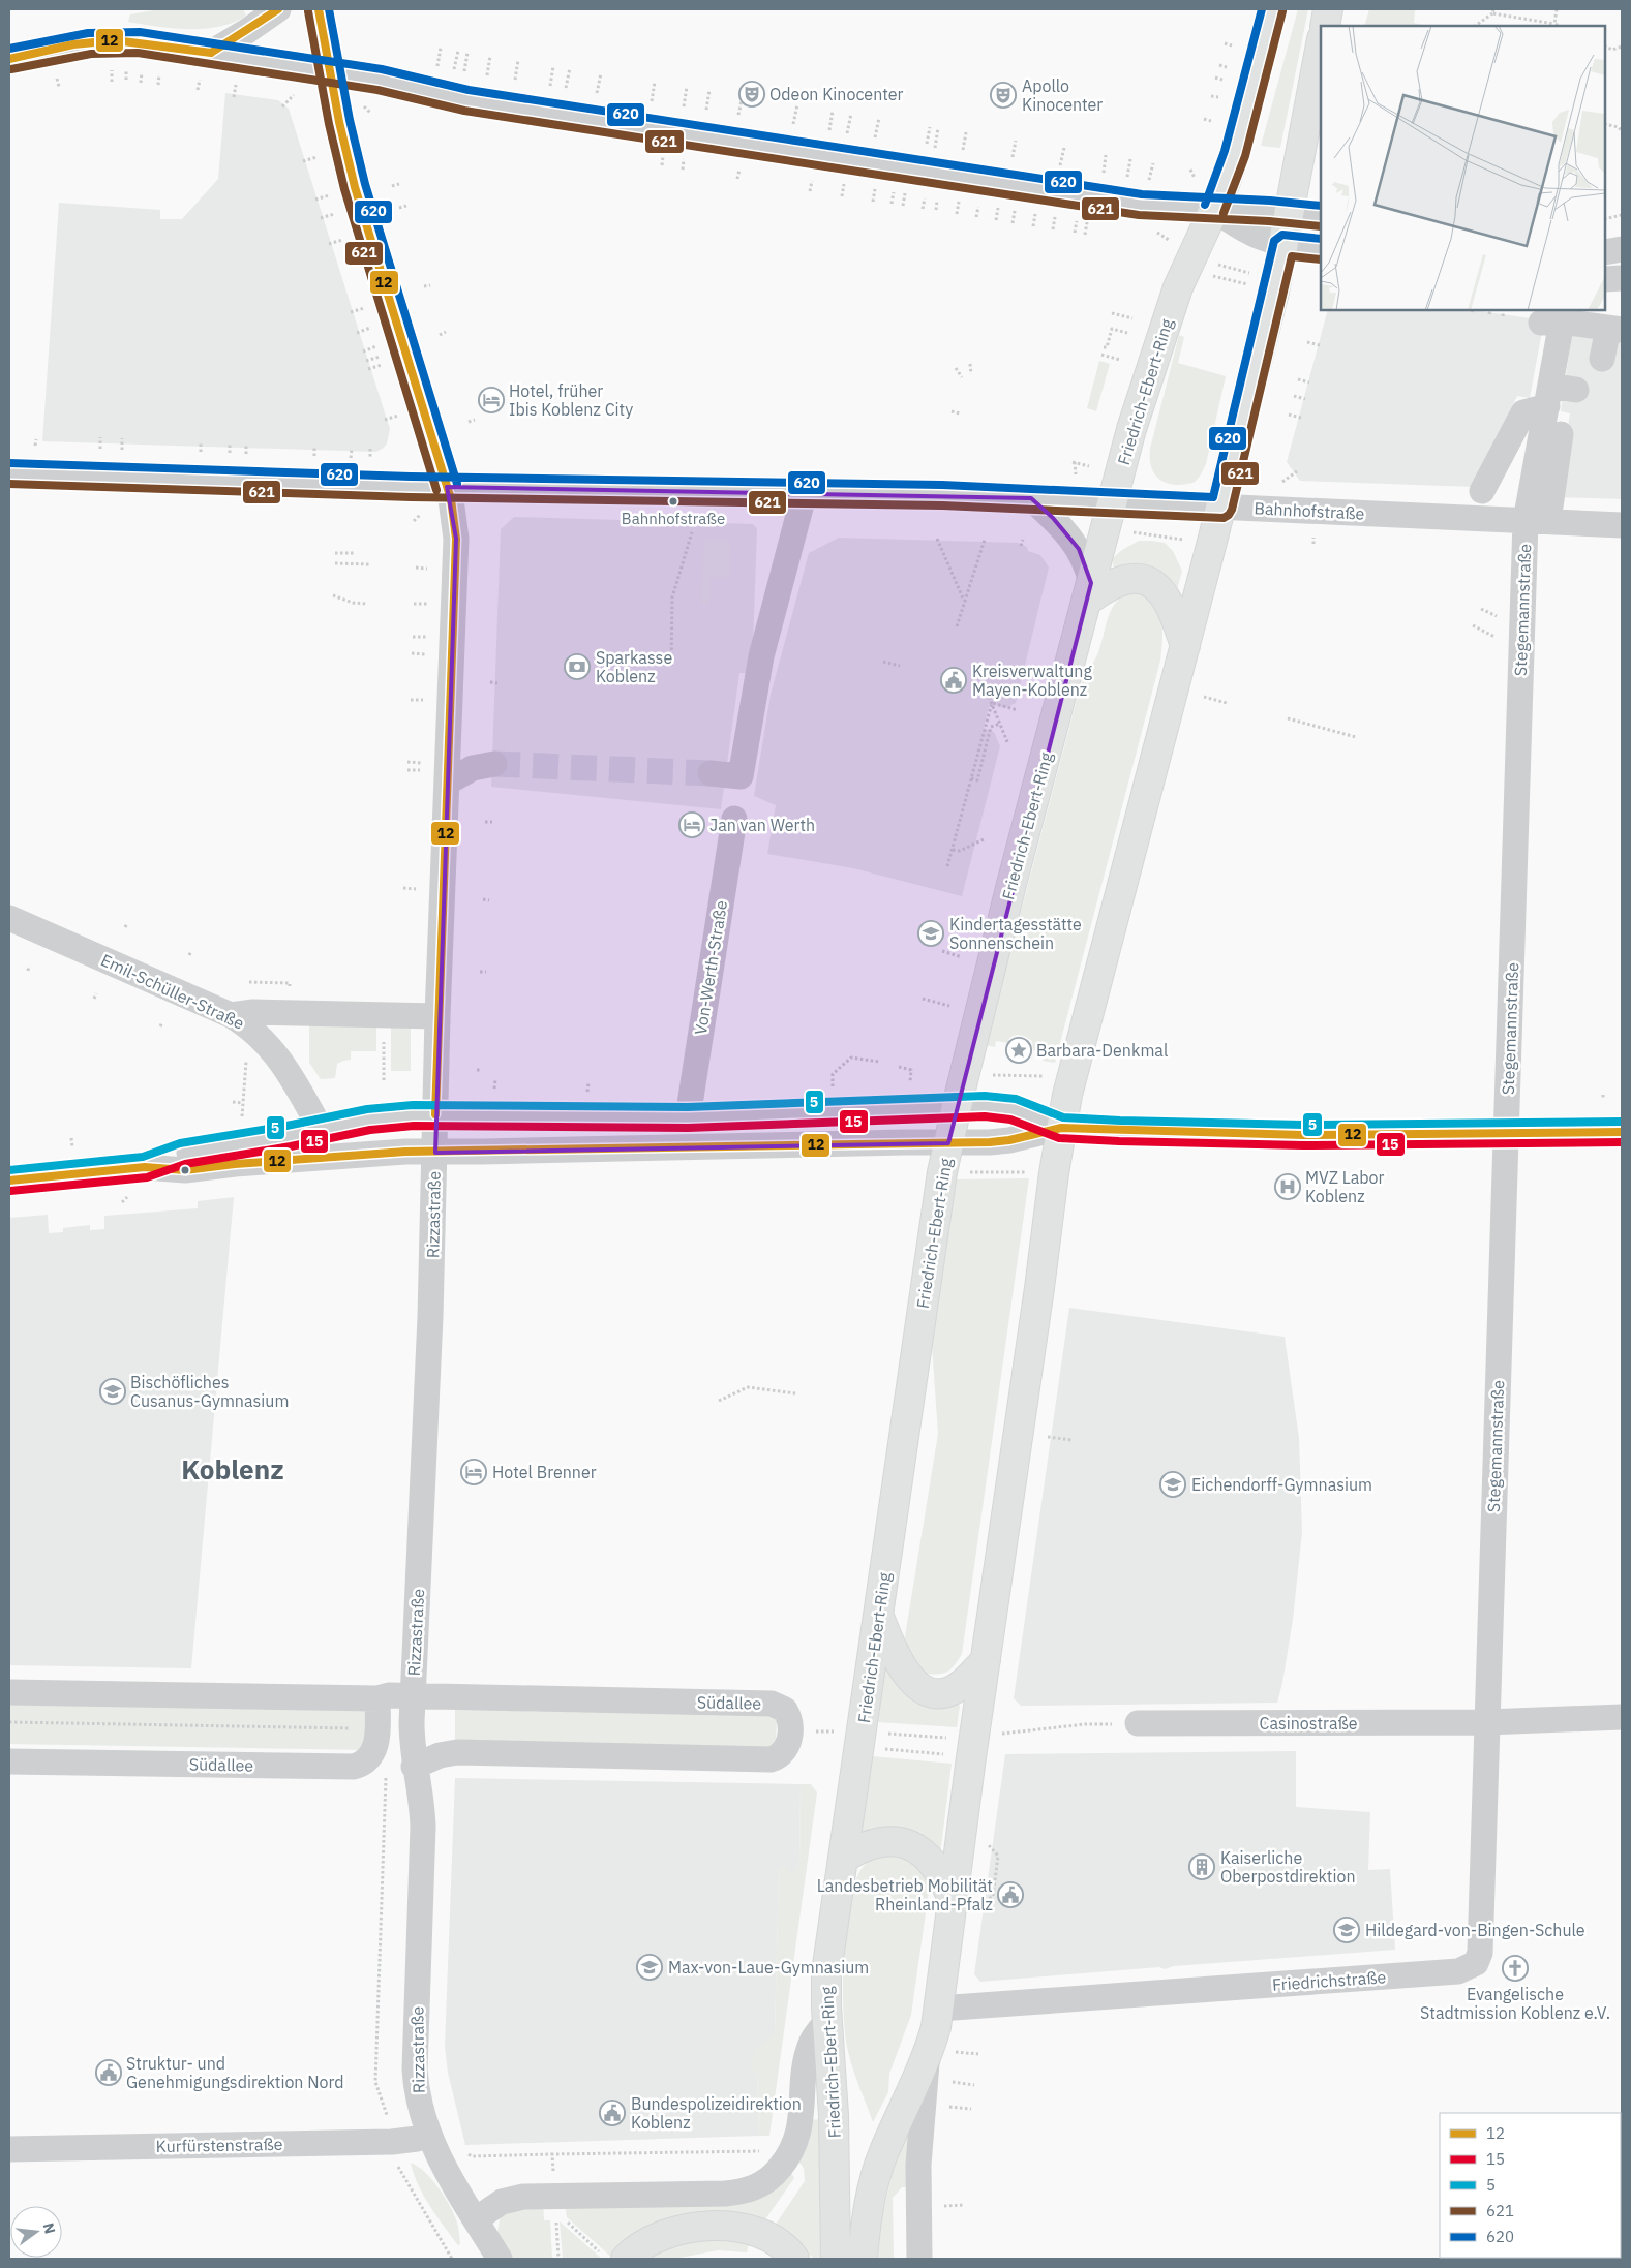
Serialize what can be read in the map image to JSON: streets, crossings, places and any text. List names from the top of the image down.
{
  "streets": {
    "main road": ["Friedrich-Ebert-Ring"],
    "street": [
      "Bahnhofstraße",
      "Stegemannstraße",
      "Von-Werth-Straße",
      "Emil-Schüller-Straße",
      "Rizzastraße",
      "Südallee",
      "Casinostraße",
      "Friedrichstraße",
      "Kurfürstenstraße"
    ]
  },
  "crossings": [
    ["Friedrich-Ebert-Ring", "Bahnhofstraße"],
    ["Bahnhofstraße", "Stegemannstraße"],
    ["Bahnhofstraße", "Rizzastraße"],
    ["Stegemannstraße", "Casinostraße"],
    ["Stegemannstraße", "Friedrichstraße"],
    ["Rizzastraße", "Südallee"],
    ["Rizzastraße", "Kurfürstenstraße"],
    ["Casinostraße", "Friedrichstraße"]
  ],
  "districts": ["Koblenz"],
  "places": {
    "theatre": ["Odeon Kinocenter", "Apollo Kinocenter"],
    "hotel": ["Hotel, früher Ibis Koblenz City", "Jan van Werth", "Hotel Brenner"],
    "other": ["Bahnhofstraße"],
    "bank": ["Sparkasse Koblenz"],
    "public building": [
      "Kreisverwaltung Mayen-Koblenz",
      "Landesbetrieb Mobilität Rheinland-Pfalz",
      "Struktur- und Genehmigungsdirektion Nord",
      "Bundespolizeidirektion Koblenz"
    ],
    "school or university": [
      "Kindertagesstätte Sonnenschein",
      "Bischöfliches Cusanus-Gymnasium",
      "Eichendorff-Gymnasium",
      "Hildegard-von-Bingen-Schule",
      "Max-von-Laue-Gymnasium"
    ],
    "place": ["Barbara-Denkmal"],
    "hospital": ["MVZ Labor Koblenz"],
    "building": ["Kaiserliche Oberpostdirektion"],
    "church": ["Evangelische Stadtmission Koblenz e.V."]
  },
  "lines": [
    "transit line 12",
    "transit line 620",
    "transit line 621",
    "transit line 5",
    "transit line 15"
  ],
  "legend": [
    "12",
    "15",
    "5",
    "621",
    "620"
  ],
  "north": "right"
}
